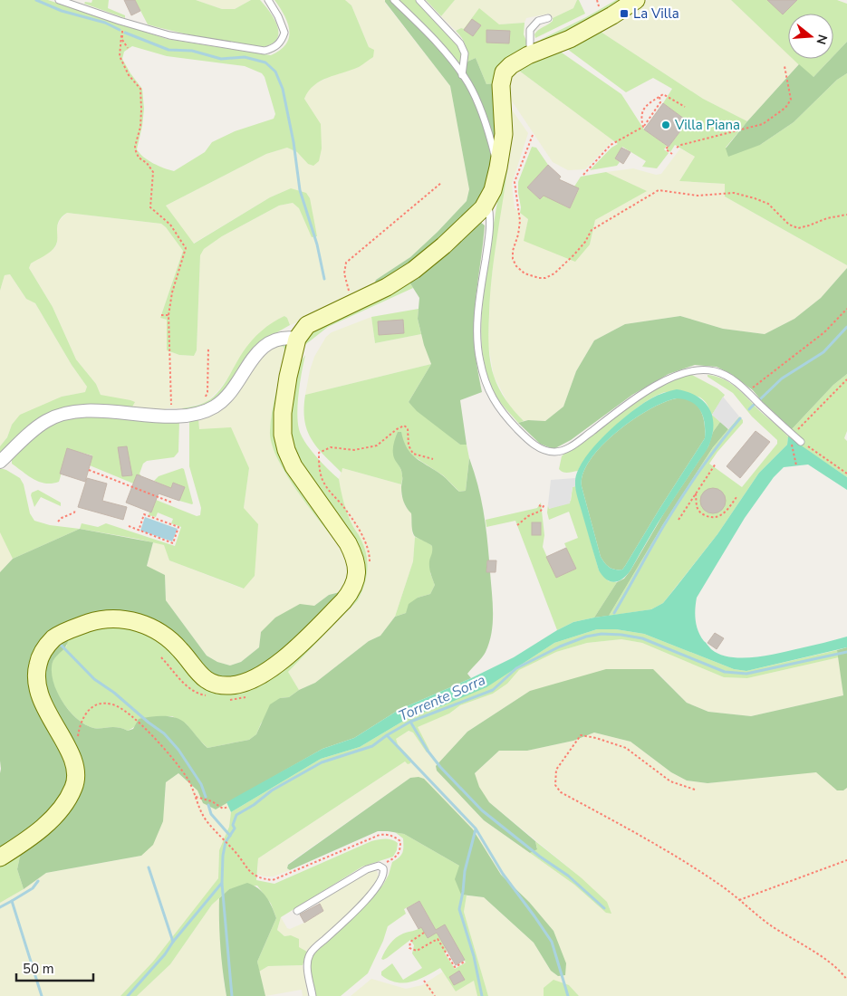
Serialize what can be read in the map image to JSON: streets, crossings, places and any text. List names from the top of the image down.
{
  "water": ["Torrente Sorra"],
  "places": {
    "transit": ["La Villa"],
    "other": ["Villa Piana"]
  },
  "scale_bar": "50 m",
  "north": "right"
}
